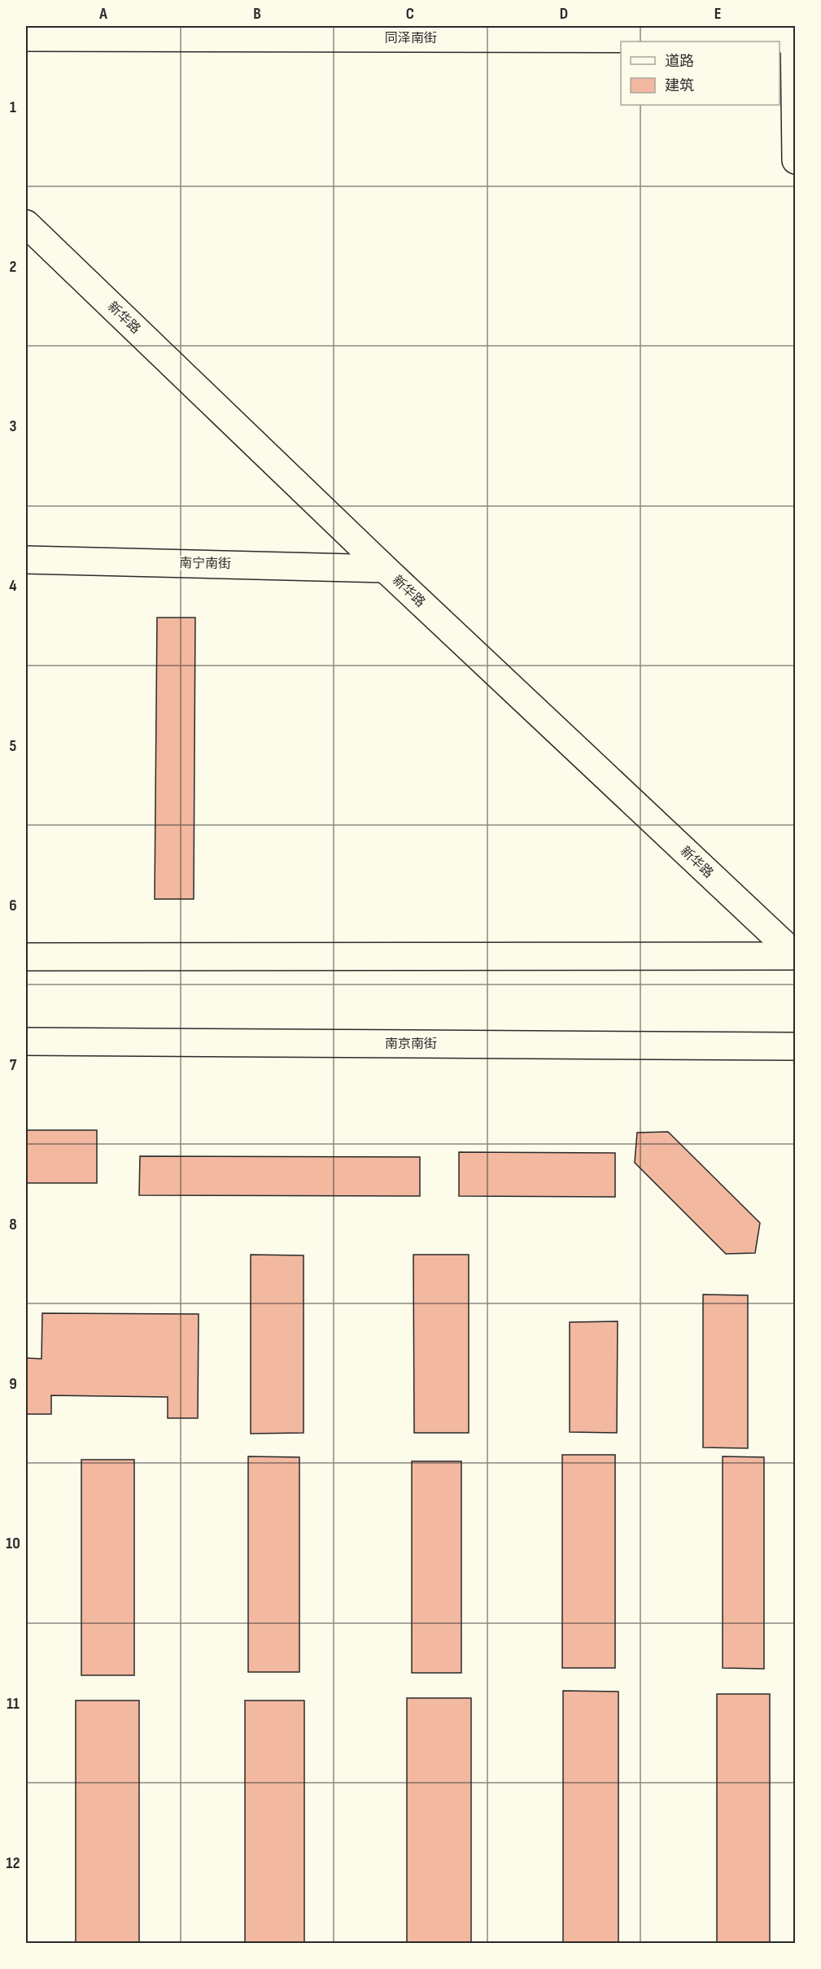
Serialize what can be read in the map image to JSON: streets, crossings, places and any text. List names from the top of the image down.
{
  "streets": {
    "street": [
      "同泽南街",
      "新华路",
      "南宁南街",
      "南京南街"
    ]
  },
  "crossings": [
    ["新华路", "南宁南街"]
  ],
  "legend": ["道路", "建筑"],
  "grid": {
    "columns": [
      "A",
      "B",
      "C",
      "D",
      "E"
    ],
    "rows": [
      "1",
      "2",
      "3",
      "4",
      "5",
      "6",
      "7",
      "8",
      "9",
      "10",
      "11",
      "12"
    ]
  }
}
